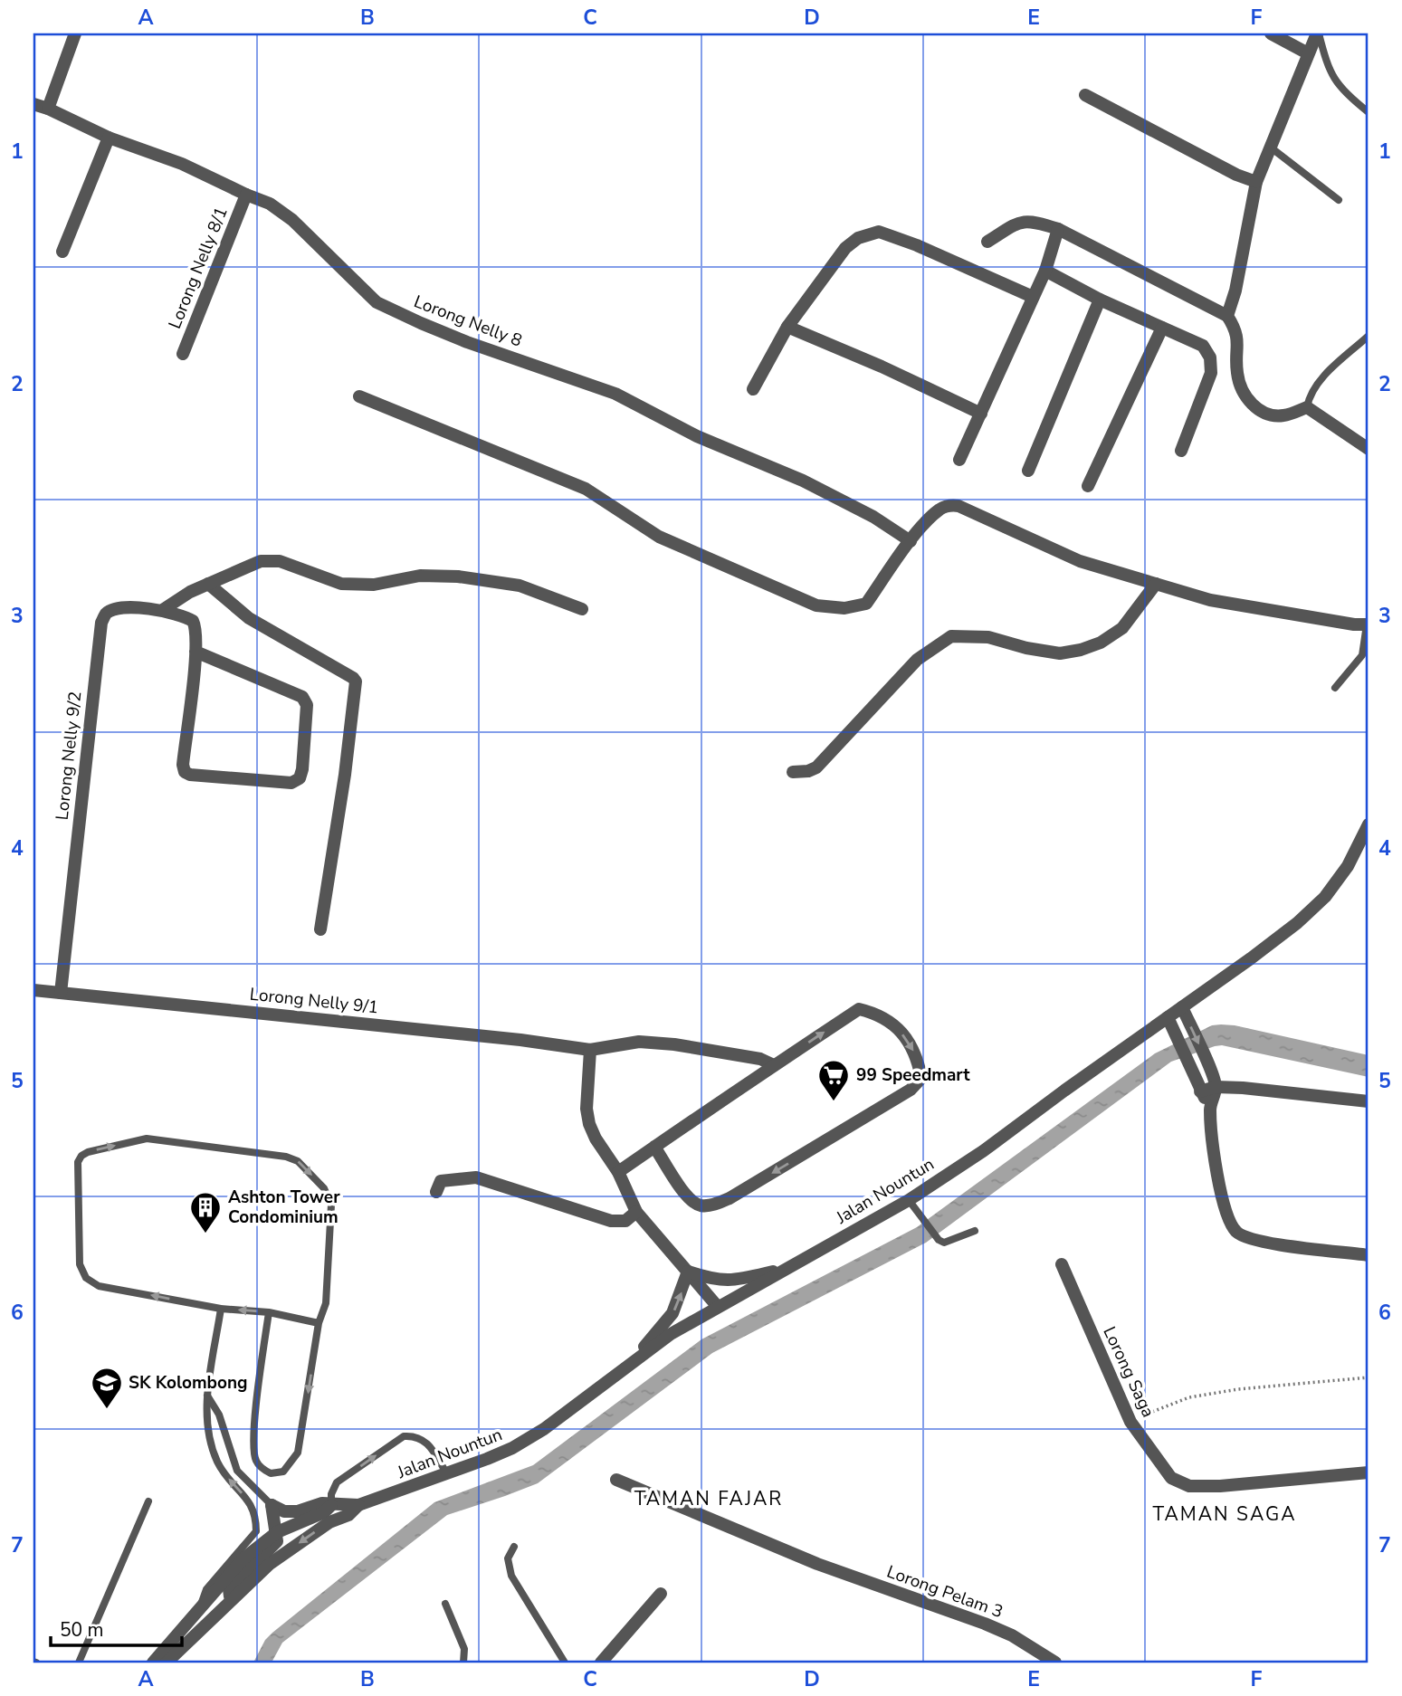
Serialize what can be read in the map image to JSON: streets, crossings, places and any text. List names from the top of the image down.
{
  "streets": {
    "street": [
      "Lorong Nelly 8/1",
      "Lorong Nelly 8",
      "Lorong Nelly 9/2",
      "Lorong Nelly 9/1",
      "Jalan Nountun",
      "Lorong Saga",
      "Lorong Pelam 3"
    ]
  },
  "crossings": [
    ["Lorong Nelly 8/1", "Lorong Nelly 8"],
    ["Lorong Nelly 9/2", "Lorong Nelly 9/1"]
  ],
  "districts": ["TAMAN FAJAR", "TAMAN SAGA"],
  "places": {
    "supermarket": ["99 Speedmart"],
    "building": ["Ashton Tower Condominium"],
    "school or university": ["SK Kolombong"]
  },
  "scale_bar": "50 m",
  "grid": {
    "columns": [
      "A",
      "B",
      "C",
      "D",
      "E",
      "F"
    ],
    "rows": [
      "1",
      "2",
      "3",
      "4",
      "5",
      "6",
      "7"
    ]
  }
}
